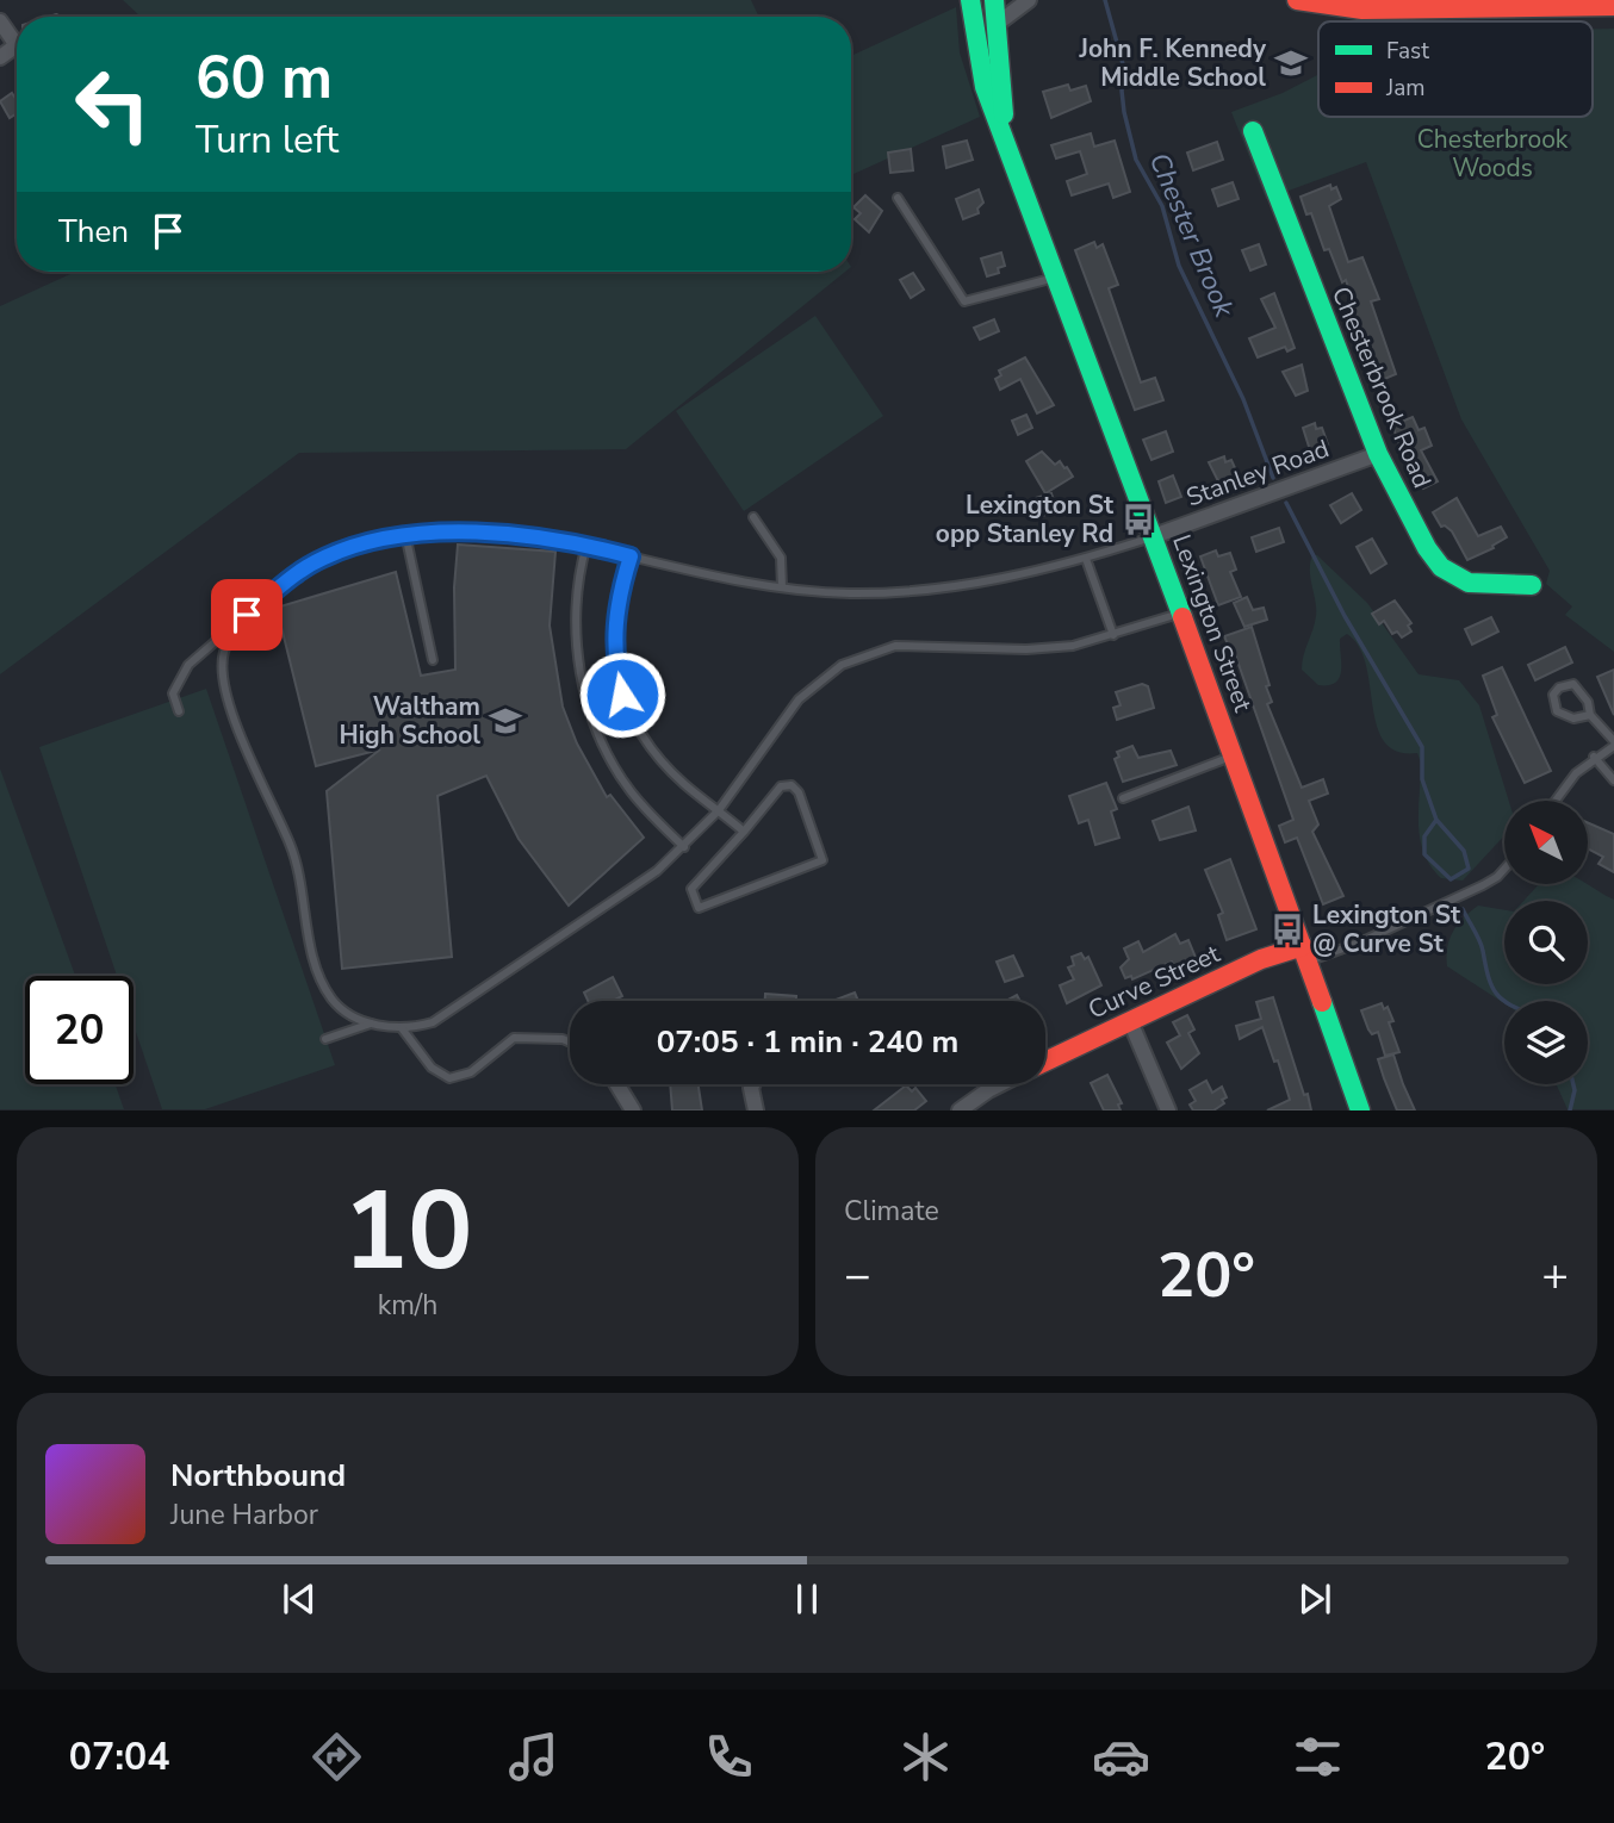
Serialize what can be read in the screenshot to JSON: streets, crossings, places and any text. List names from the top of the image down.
{
  "streets": {
    "main road": ["Chesterbrook Road", "Lexington Street", "Curve Street"],
    "street": ["Stanley Road"]
  },
  "crossings": [
    ["Chesterbrook Road", "Stanley Road"],
    ["Stanley Road", "Lexington Street"],
    ["Lexington Street", "Curve Street"]
  ],
  "water": ["Chester Brook"],
  "parks": ["Chesterbrook Woods"],
  "places": {
    "school or university": ["John F. Kennedy Middle School", "Waltham High School"],
    "bus stop": ["Lexington St opp Stanley Rd", "Lexington St @ Curve St"]
  },
  "legend": ["Fast", "Jam"],
  "north": "top left",
  "page": {
    "turn": ["60 m", "Turn left"],
    "then": "Then",
    "limit": "20",
    "trip": "07:05 · 1 min · 240 m",
    "tile": [
      ["10", "km/h"],
      "Climate"
    ],
    "heat": ["−", "20°", "+"],
    "song": ["Northbound", "June Harbor"],
    "tabs": ["07:04", "20°"]
  }
}
